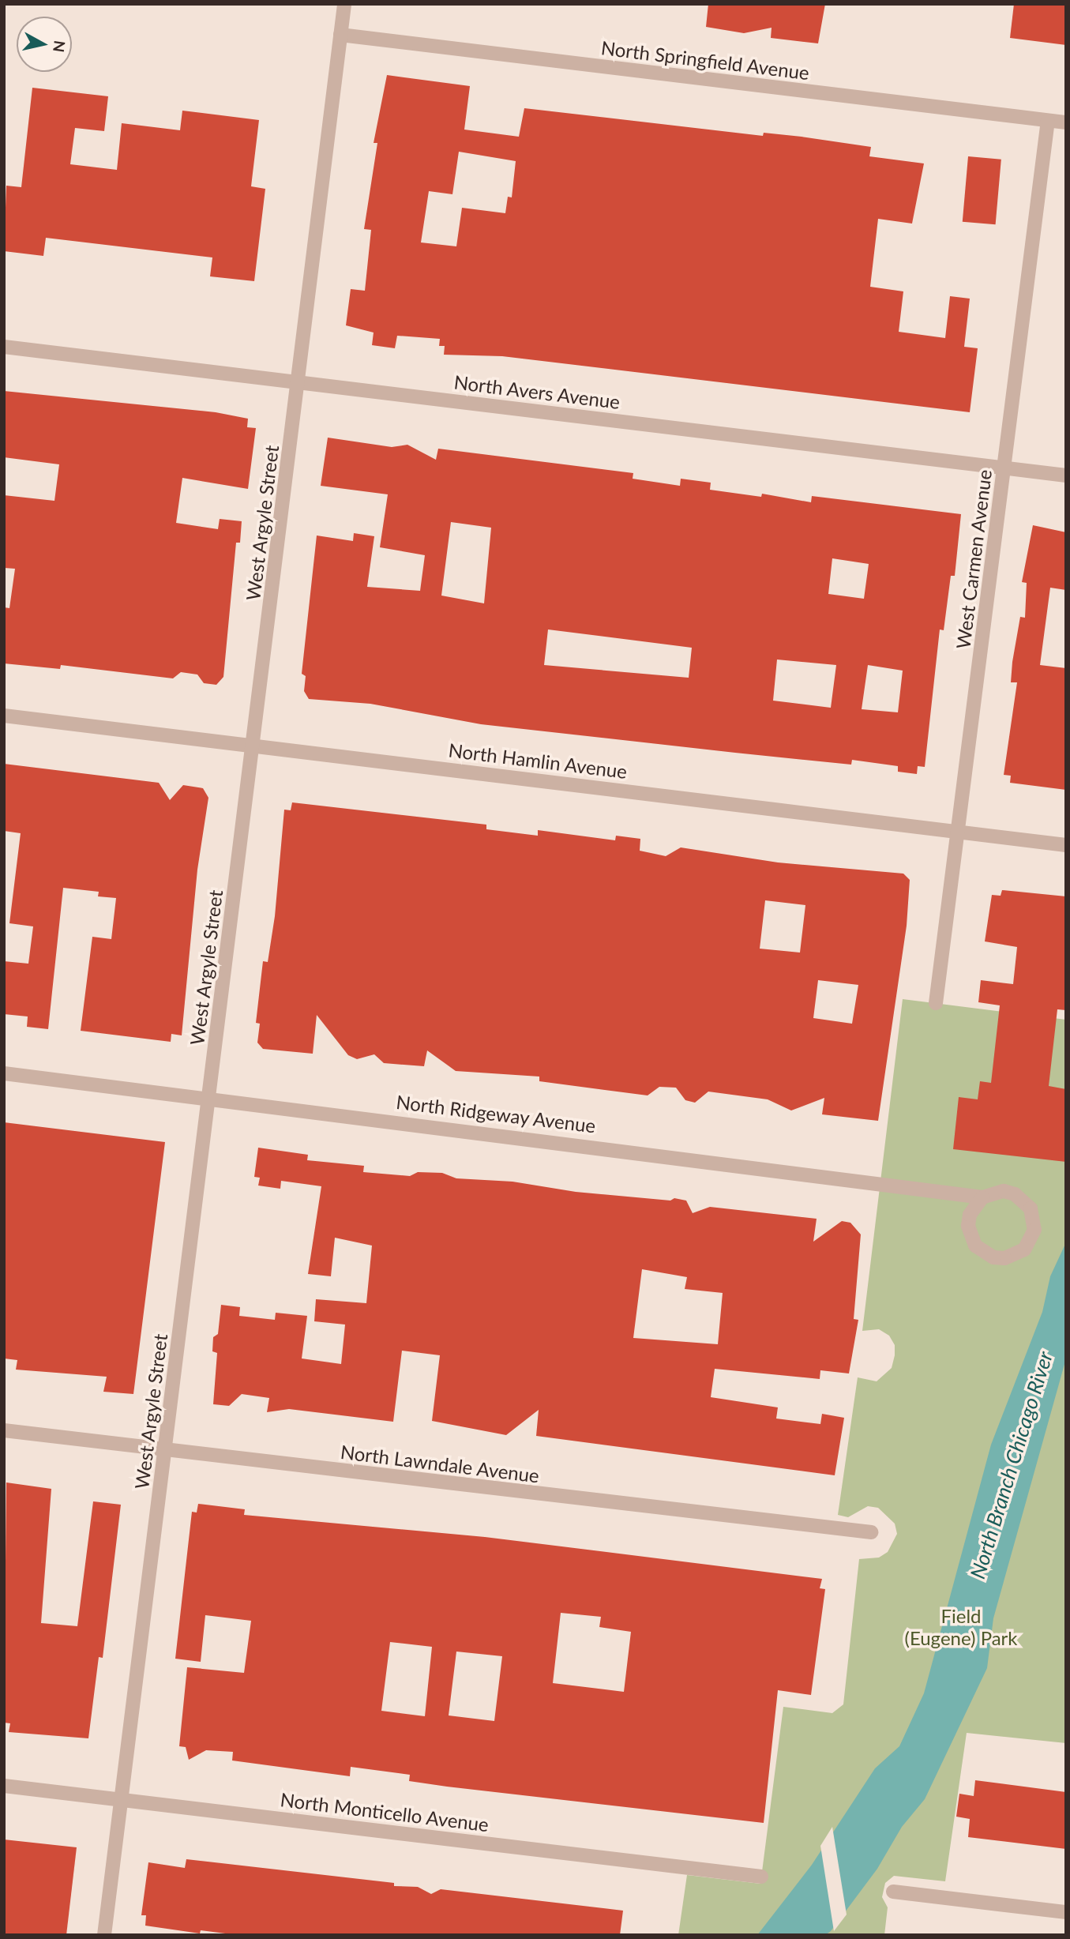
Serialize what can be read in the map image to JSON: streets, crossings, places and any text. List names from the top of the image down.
{
  "streets": {
    "street": [
      "North Springfield Avenue",
      "North Avers Avenue",
      "West Argyle Street",
      "West Carmen Avenue",
      "North Hamlin Avenue",
      "North Ridgeway Avenue",
      "North Lawndale Avenue",
      "North Monticello Avenue"
    ]
  },
  "crossings": [
    ["North Springfield Avenue", "West Argyle Street"],
    ["North Springfield Avenue", "West Carmen Avenue"],
    ["North Avers Avenue", "West Argyle Street"],
    ["North Avers Avenue", "West Carmen Avenue"],
    ["West Argyle Street", "North Hamlin Avenue"],
    ["West Argyle Street", "North Ridgeway Avenue"],
    ["West Argyle Street", "North Lawndale Avenue"],
    ["West Argyle Street", "North Monticello Avenue"],
    ["West Carmen Avenue", "North Hamlin Avenue"]
  ],
  "water": ["North Branch Chicago River"],
  "parks": ["Field (Eugene) Park"],
  "north": "right"
}
